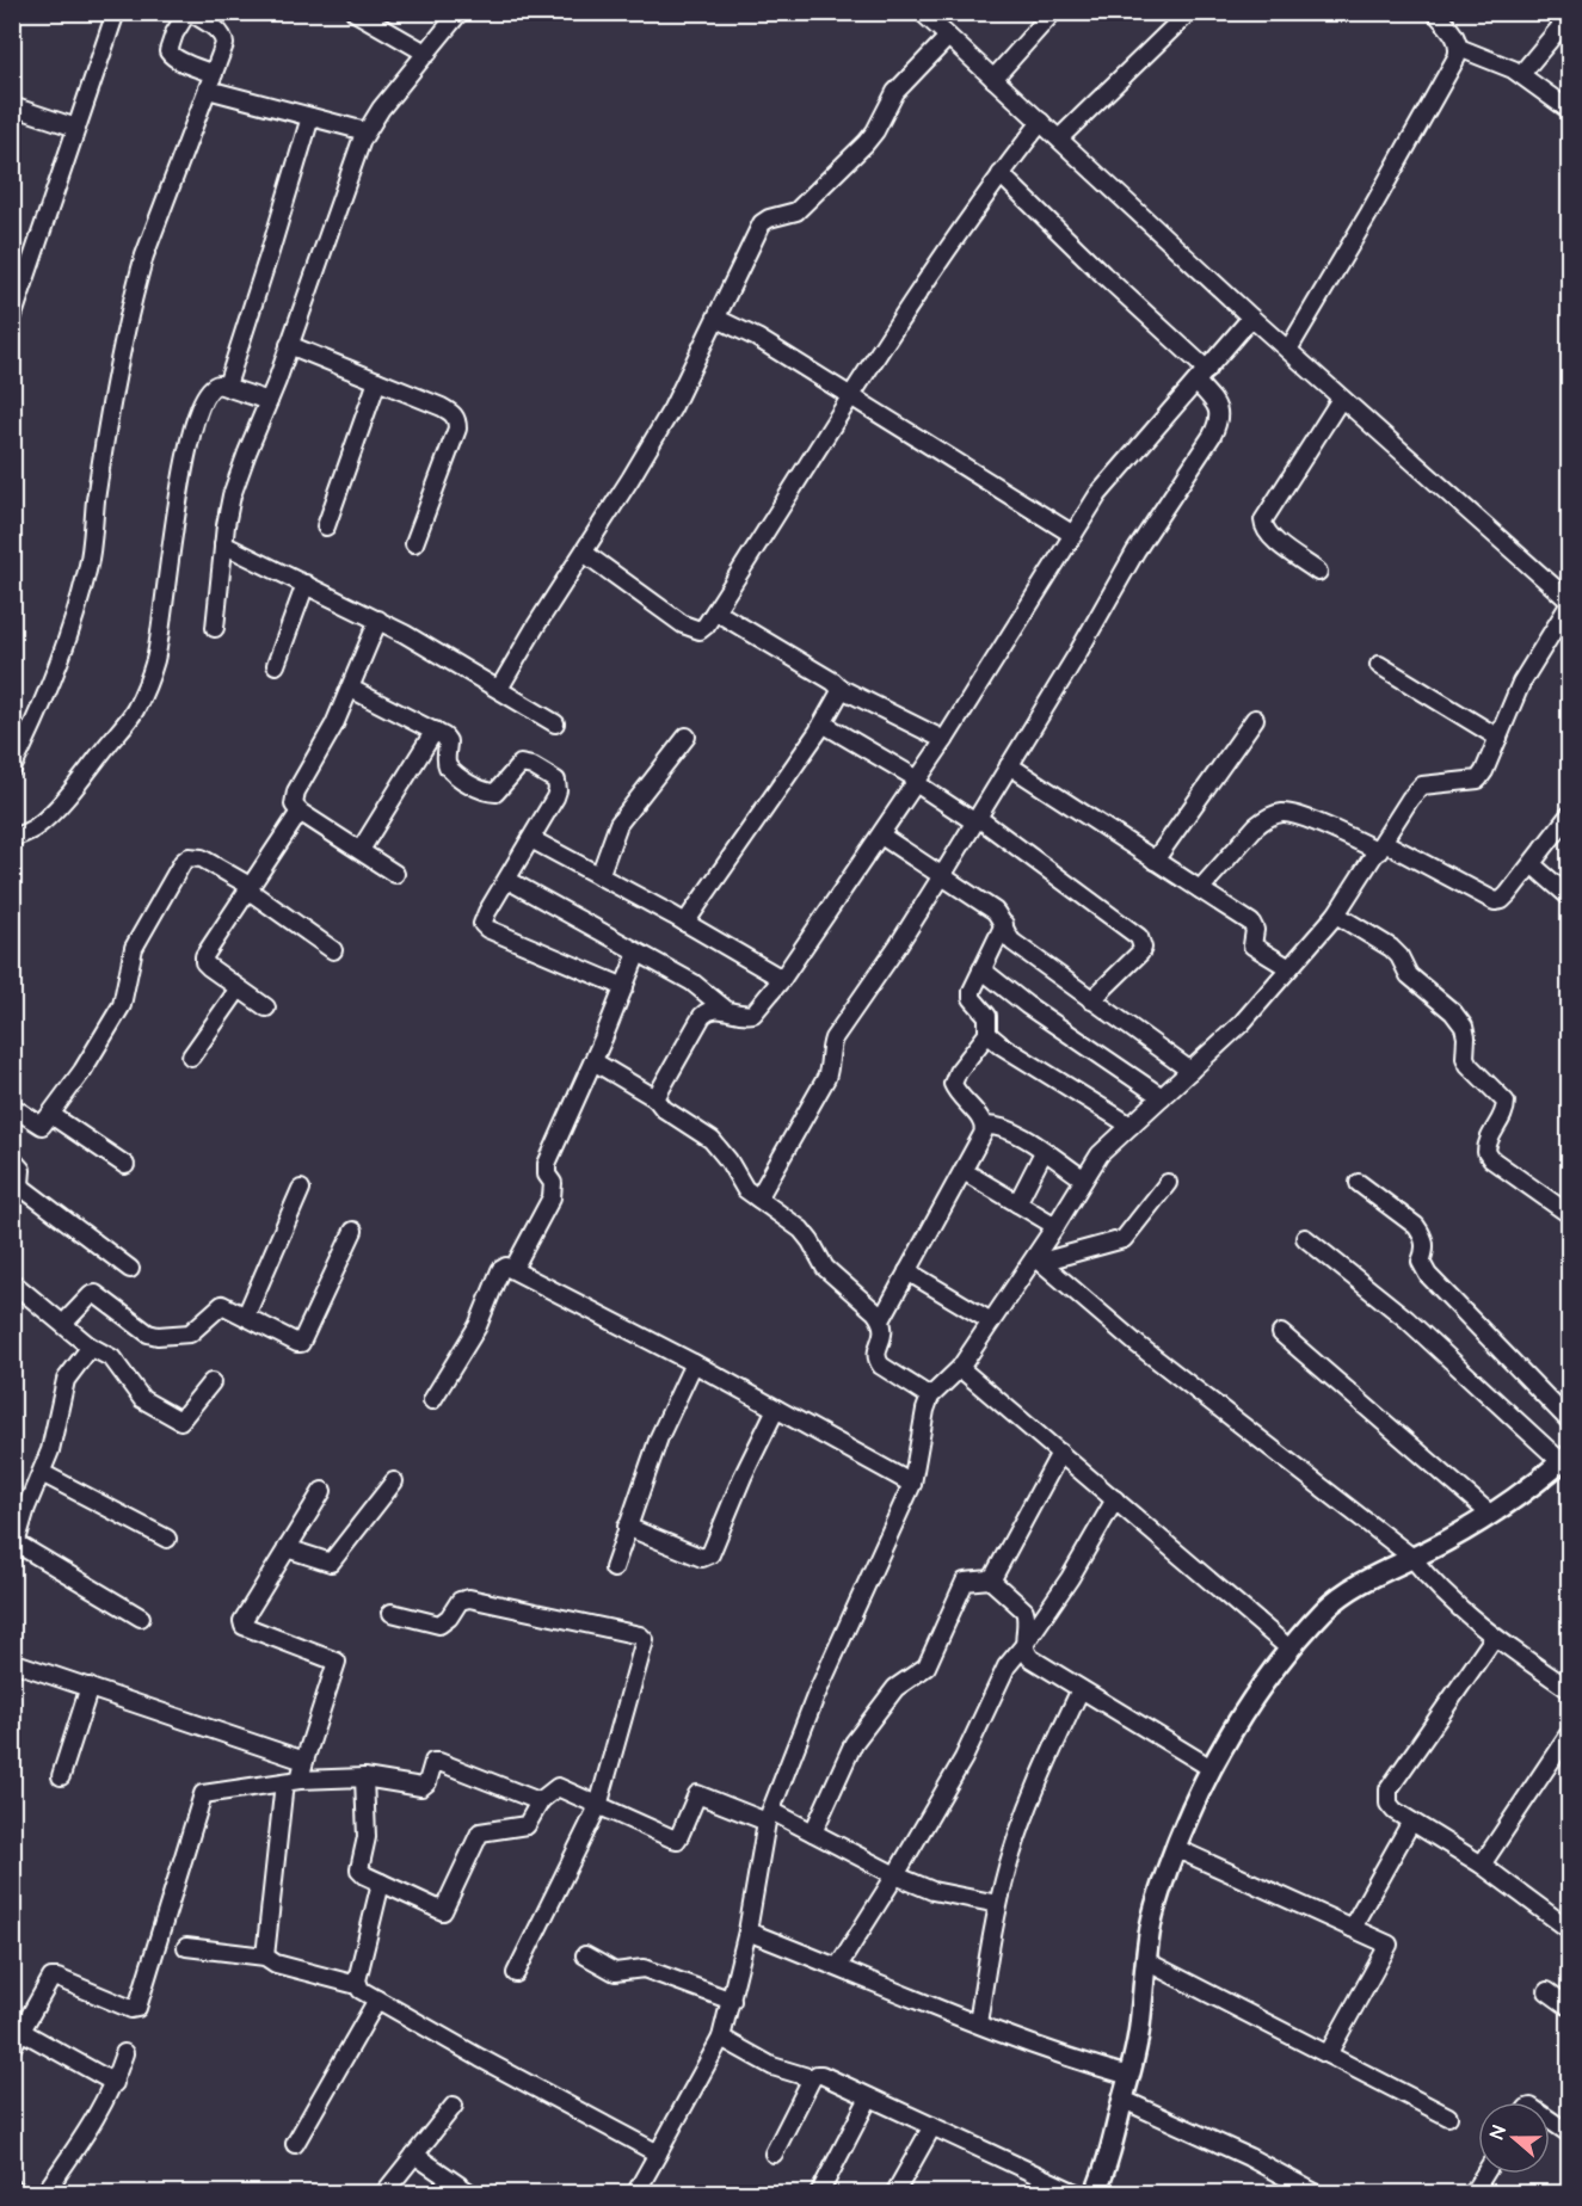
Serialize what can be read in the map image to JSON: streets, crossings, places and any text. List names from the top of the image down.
{
  "north": "left"
}
